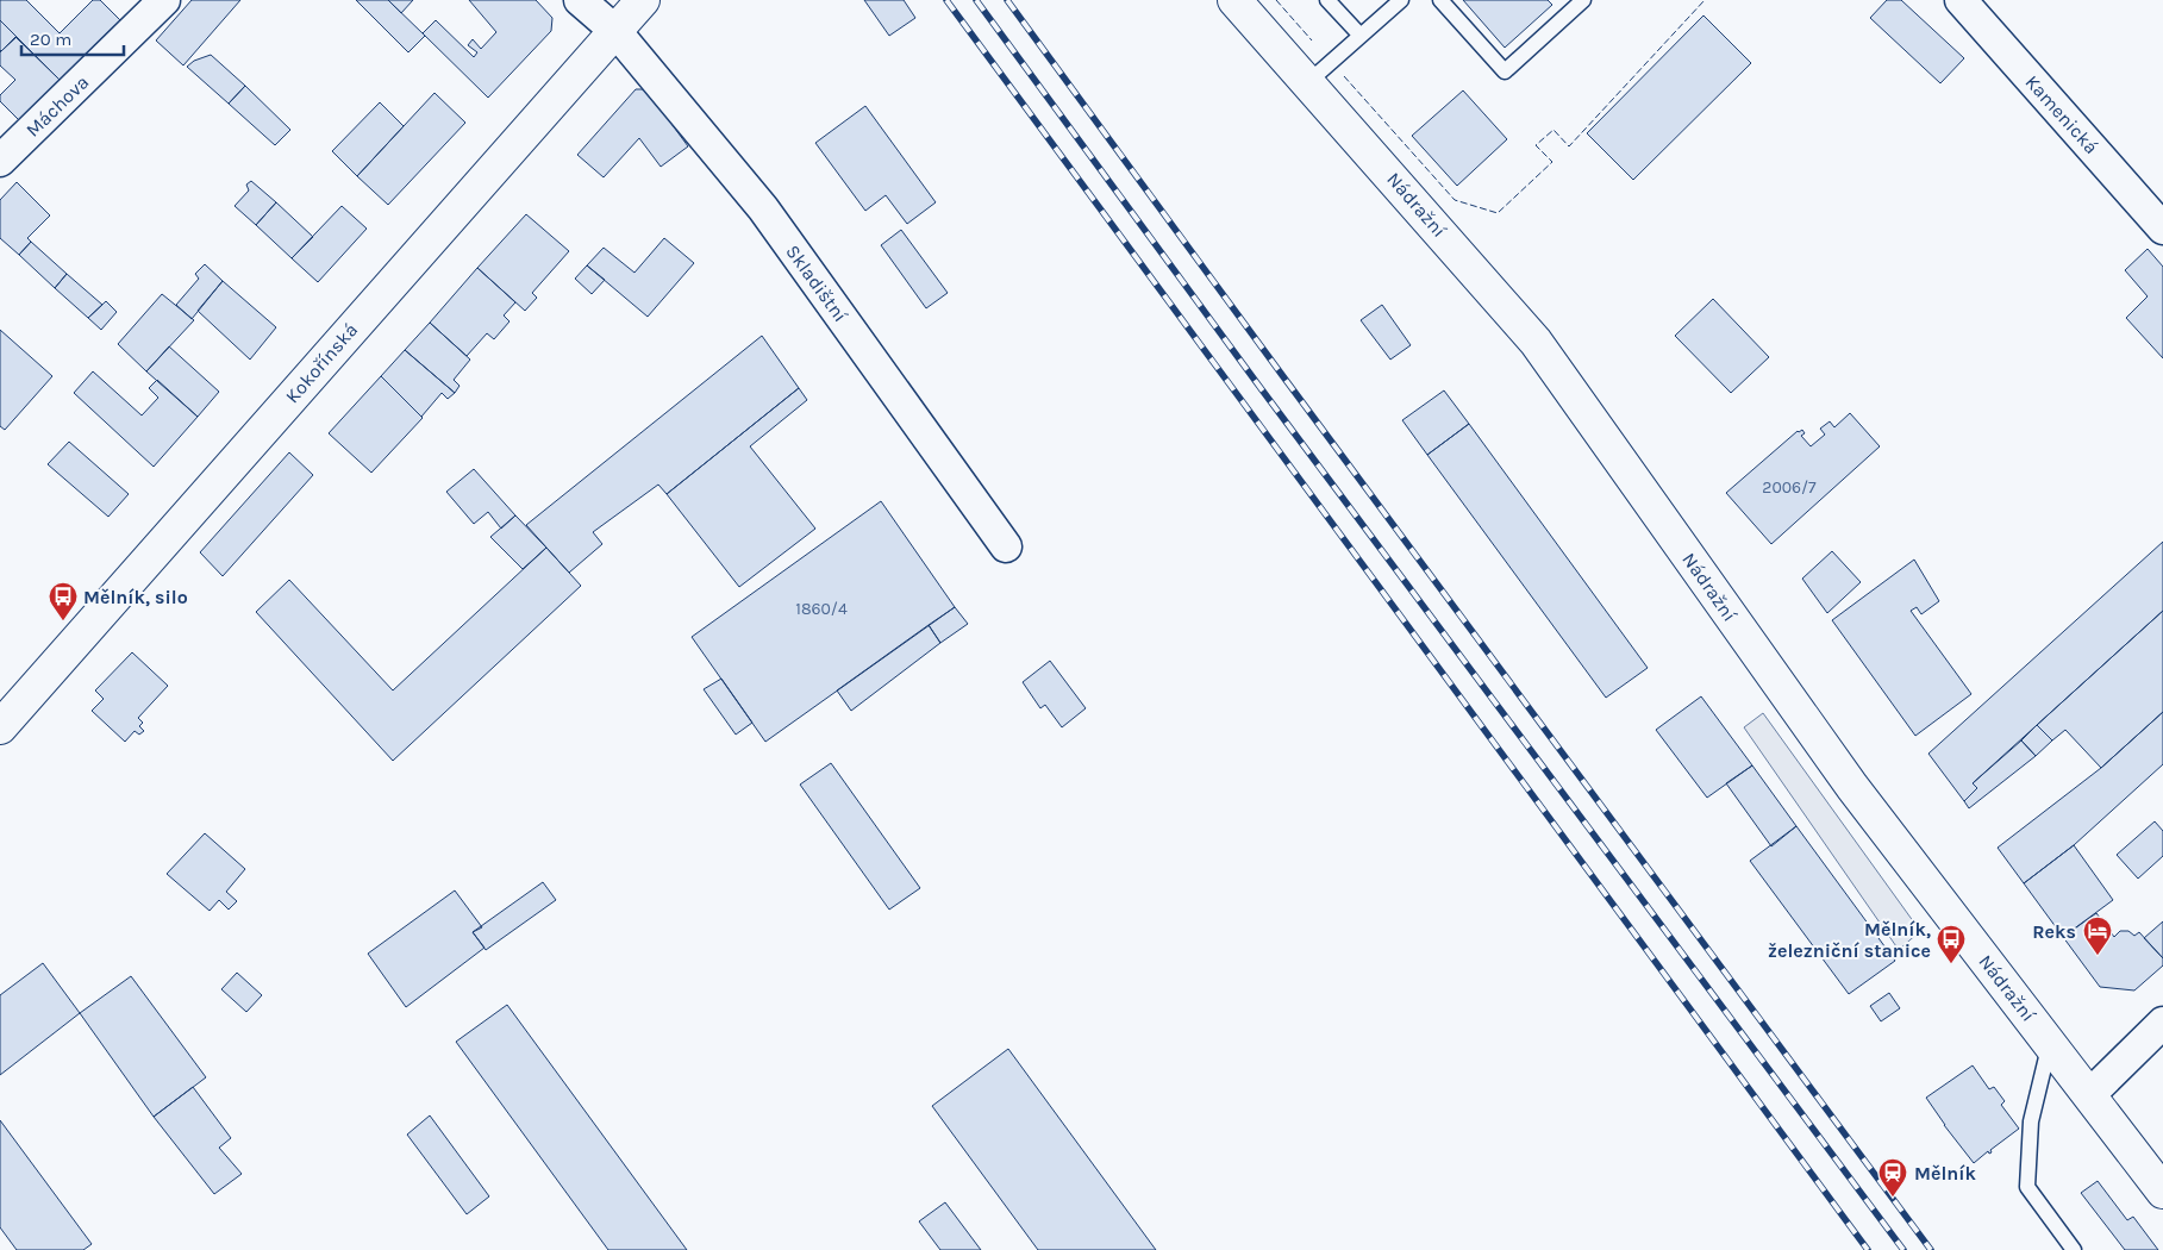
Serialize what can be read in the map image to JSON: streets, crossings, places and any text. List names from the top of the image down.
{
  "streets": {
    "main road": ["Nádražní", "Kokořínská"],
    "street": ["Máchova", "Kamenická", "Skladištní"]
  },
  "crossings": [
    ["Skladištní", "Kokořínská"]
  ],
  "places": {
    "bus stop": ["Mělník, silo", "Mělník, železniční stanice"],
    "hotel": ["Reks"],
    "station": ["Mělník"]
  },
  "house_numbers": ["2006/7", "1860/4"],
  "scale_bar": "20 m"
}
